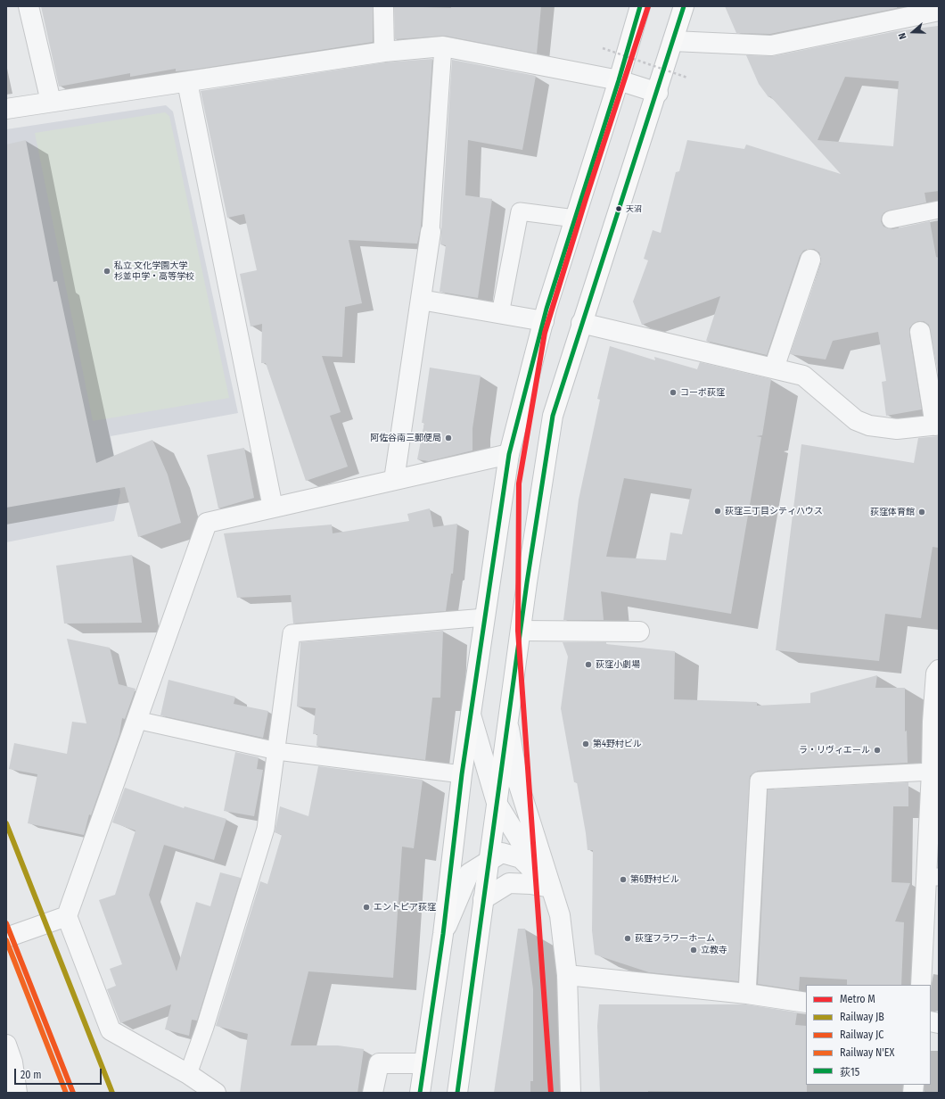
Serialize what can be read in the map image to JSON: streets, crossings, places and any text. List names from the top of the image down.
{
  "places": [
    "天沼",
    "私立 文化学園大学 杉並中学・高等学校",
    "コーポ荻窪",
    "阿佐谷南三郵便局",
    "荻窪三丁目シティハウス",
    "荻窪体育館",
    "荻窪小劇場",
    "第4野村ビル",
    "ラ・リヴィエール",
    "第6野村ビル",
    "エントピア荻窪",
    "荻窪フラワーホーム",
    "立教寺"
  ],
  "lines": [
    "metro line M",
    "transit line 荻15",
    "rail line JB",
    "rail line JC",
    "rail line N'EX"
  ],
  "legend": [
    "Metro M",
    "Railway JB",
    "Railway JC",
    "Railway N'EX",
    "荻15"
  ],
  "scale_bar": "20 m",
  "north": "left"
}
